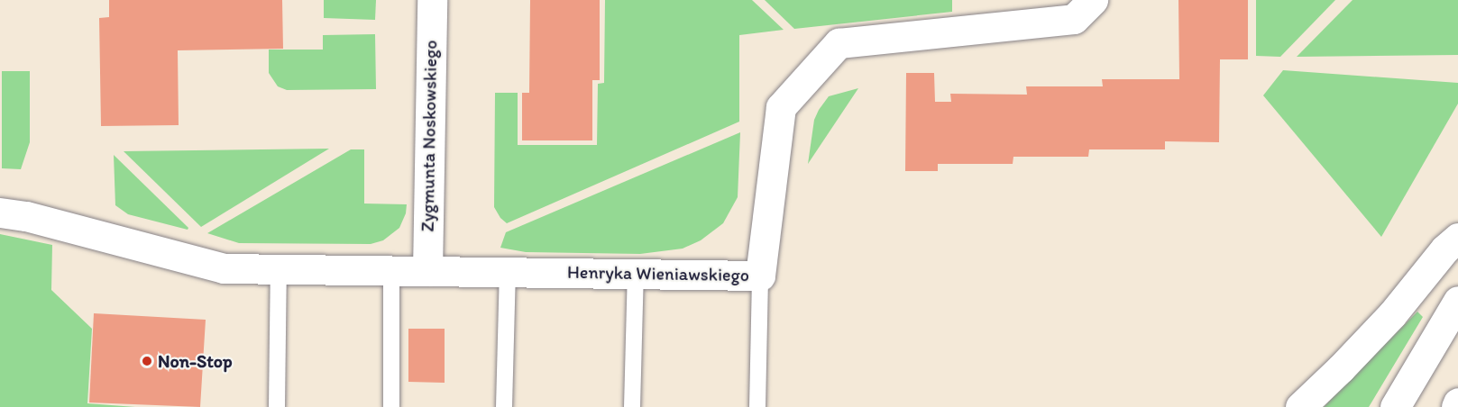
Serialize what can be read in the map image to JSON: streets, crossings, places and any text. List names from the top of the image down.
{
  "streets": {
    "street": ["Zygmunta Noskowskiego", "Henryka Wieniawskiego"]
  },
  "crossings": [
    ["Zygmunta Noskowskiego", "Henryka Wieniawskiego"]
  ],
  "places": ["Non-Stop"]
}
